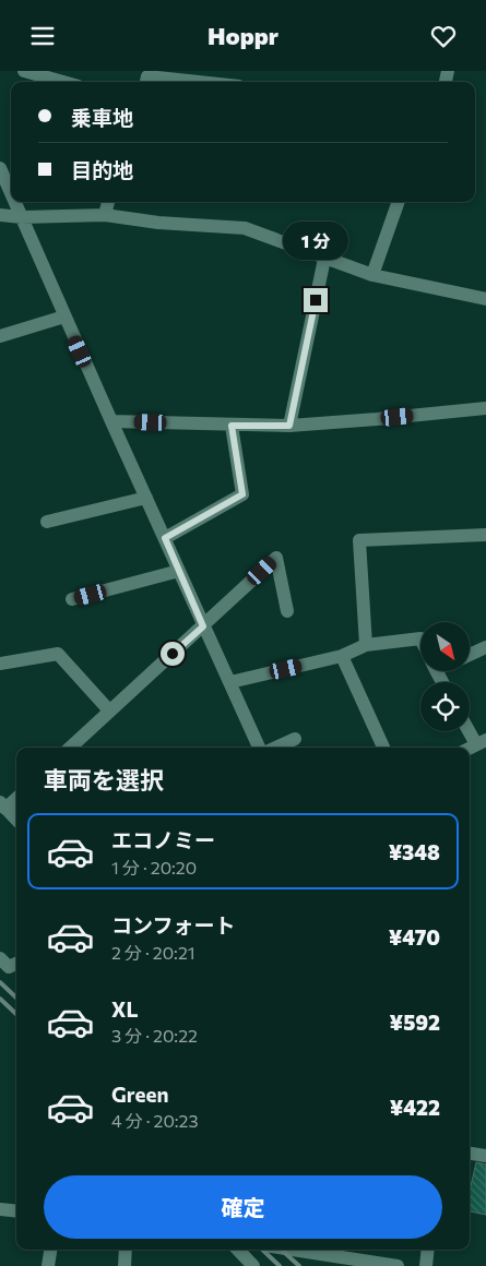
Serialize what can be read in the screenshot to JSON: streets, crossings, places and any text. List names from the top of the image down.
{
  "north": "bottom right",
  "page": {
    "header": "Hoppr",
    "banner": ["乗車地", "目的地"],
    "bubble": "1 分",
    "heading": "車両を選択",
    "list": [
      {
        "name": "エコノミー",
        "note": "1 分 · 20:20",
        "value": "¥348"
      },
      {
        "name": "コンフォート",
        "note": "2 分 · 20:21",
        "value": "¥470"
      },
      {
        "name": "XL",
        "note": "3 分 · 20:22",
        "value": "¥592"
      },
      {
        "name": "Green",
        "note": "4 分 · 20:23",
        "value": "¥422"
      }
    ],
    "buttons": "確定"
  }
}
